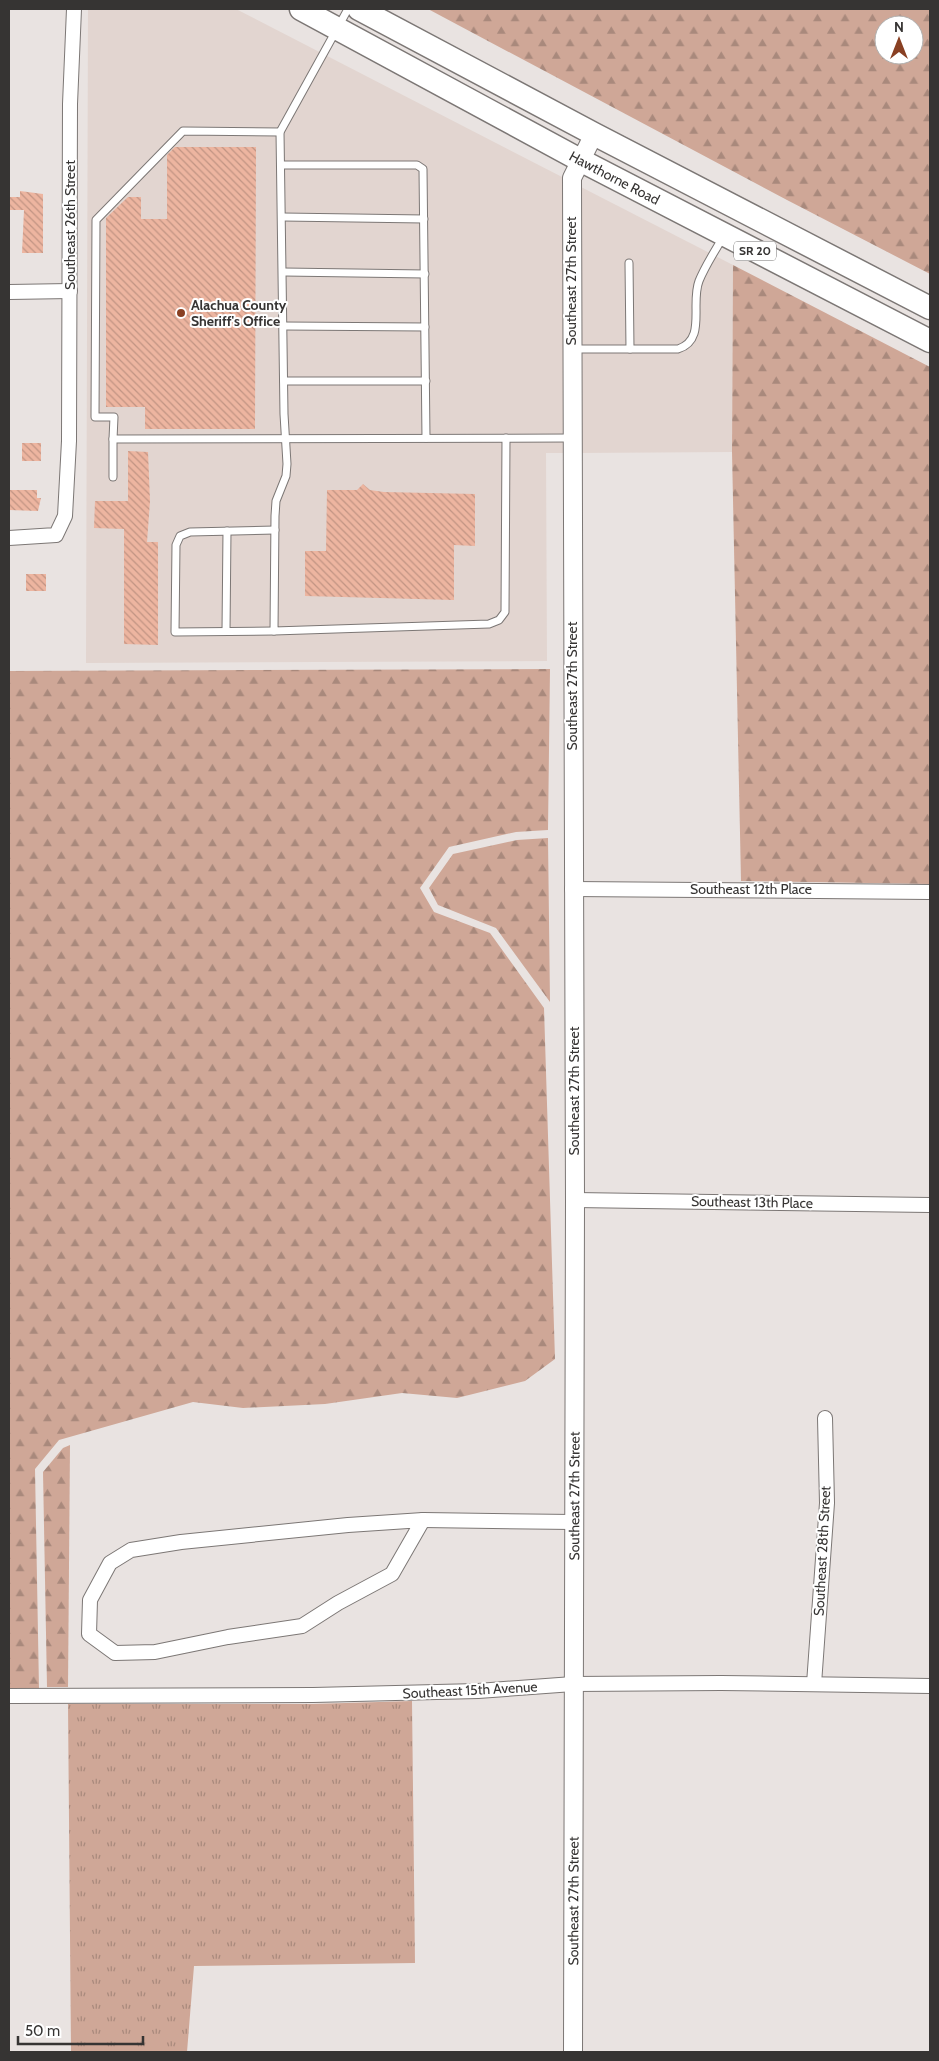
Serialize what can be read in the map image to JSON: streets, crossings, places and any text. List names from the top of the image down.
{
  "streets": {
    "highway": ["Hawthorne Road", "SR 20"],
    "street": [
      "Southeast 26th Street",
      "Southeast 27th Street",
      "Southeast 12th Place",
      "Southeast 13th Place",
      "Southeast 28th Street",
      "Southeast 15th Avenue"
    ]
  },
  "crossings": [
    ["Hawthorne Road", "Southeast 27th Street"],
    ["Southeast 27th Street", "Southeast 12th Place"],
    ["Southeast 27th Street", "Southeast 13th Place"],
    ["Southeast 27th Street", "Southeast 15th Avenue"],
    ["Southeast 28th Street", "Southeast 15th Avenue"]
  ],
  "places": ["Alachua County Sheriff's Office"],
  "scale_bar": "50 m",
  "north": "top"
}
